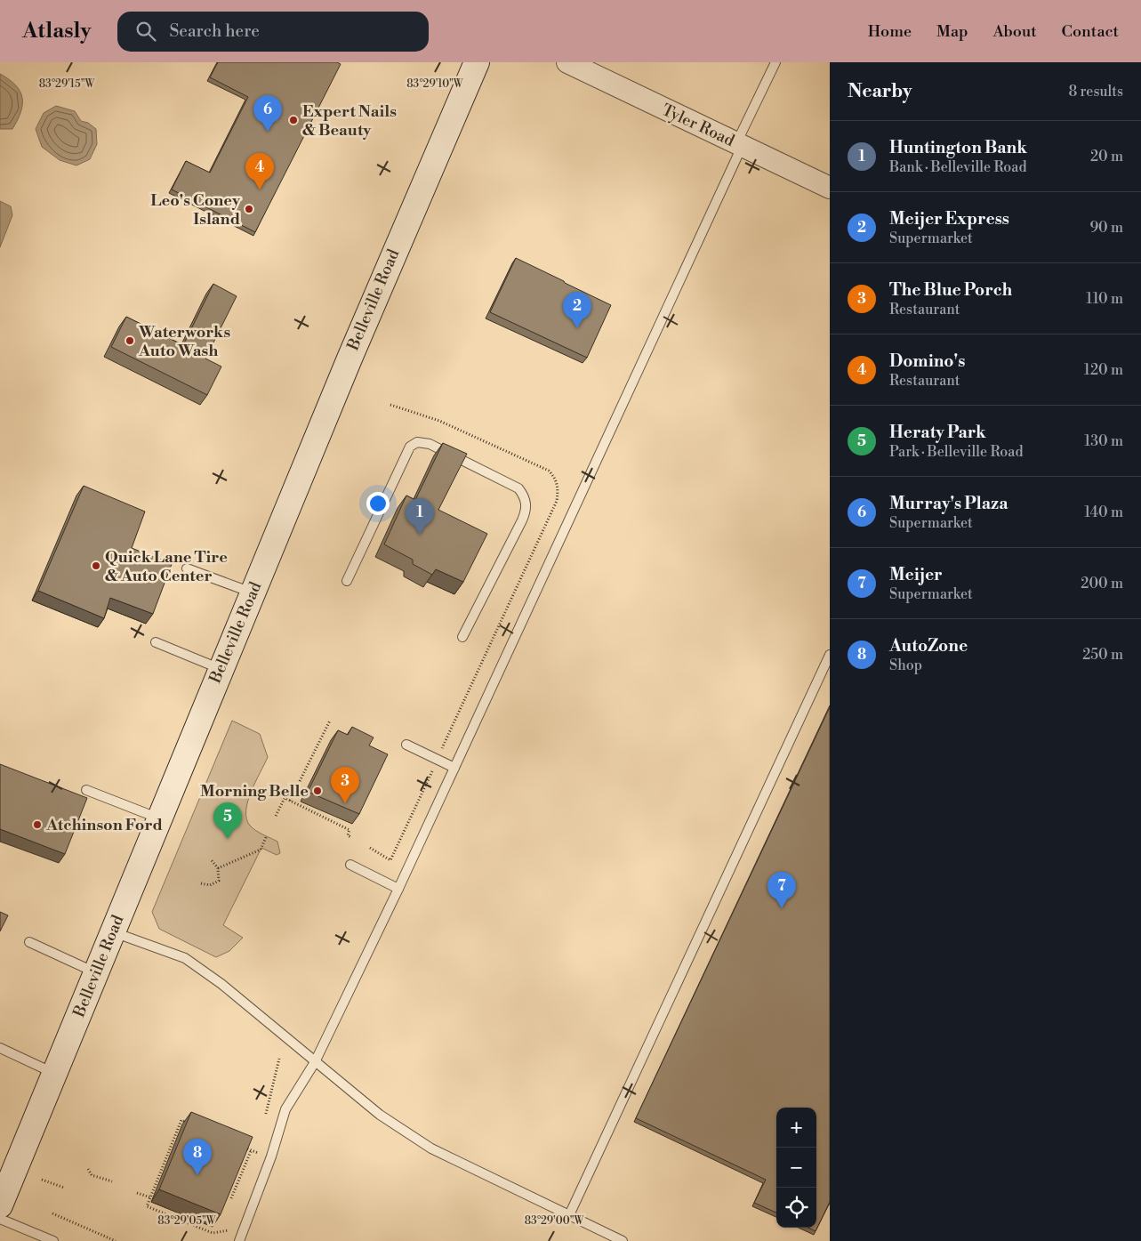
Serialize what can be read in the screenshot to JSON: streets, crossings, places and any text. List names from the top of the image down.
{
  "streets": {
    "main road": ["Belleville Road"],
    "street": ["Tyler Road"]
  },
  "places": [
    "Expert Nails & Beauty",
    "Leo's Coney Island",
    "Waterworks Auto Wash",
    "Quick Lane Tire & Auto Center",
    "Morning Belle",
    "Atchinson Ford"
  ],
  "page": {
    "header": "Atlasly",
    "search": "Search here",
    "nav": [
      "Home",
      "Map",
      "About",
      "Contact"
    ],
    "heading": ["Nearby", "8 results"],
    "pins": [
      "6",
      "4",
      "2",
      "1",
      "3",
      "5",
      "7",
      "8"
    ],
    "list": [
      {
        "mark": "1",
        "name": "Huntington Bank",
        "note": "Bank · Belleville Road",
        "value": "20 m"
      },
      {
        "mark": "2",
        "name": "Meijer Express",
        "note": "Supermarket",
        "value": "90 m"
      },
      {
        "mark": "3",
        "name": "The Blue Porch",
        "note": "Restaurant",
        "value": "110 m"
      },
      {
        "mark": "4",
        "name": "Domino's",
        "note": "Restaurant",
        "value": "120 m"
      },
      {
        "mark": "5",
        "name": "Heraty Park",
        "note": "Park · Belleville Road",
        "value": "130 m"
      },
      {
        "mark": "6",
        "name": "Murray's Plaza",
        "note": "Supermarket",
        "value": "140 m"
      },
      {
        "mark": "7",
        "name": "Meijer",
        "note": "Supermarket",
        "value": "200 m"
      },
      {
        "mark": "8",
        "name": "AutoZone",
        "note": "Shop",
        "value": "250 m"
      }
    ],
    "map_buttons": ["+", "−"]
  },
  "coordinates": [
    "83°29'15\"W",
    "83°29'10\"W",
    "83°29'05\"W",
    "83°29'00\"W"
  ]
}
